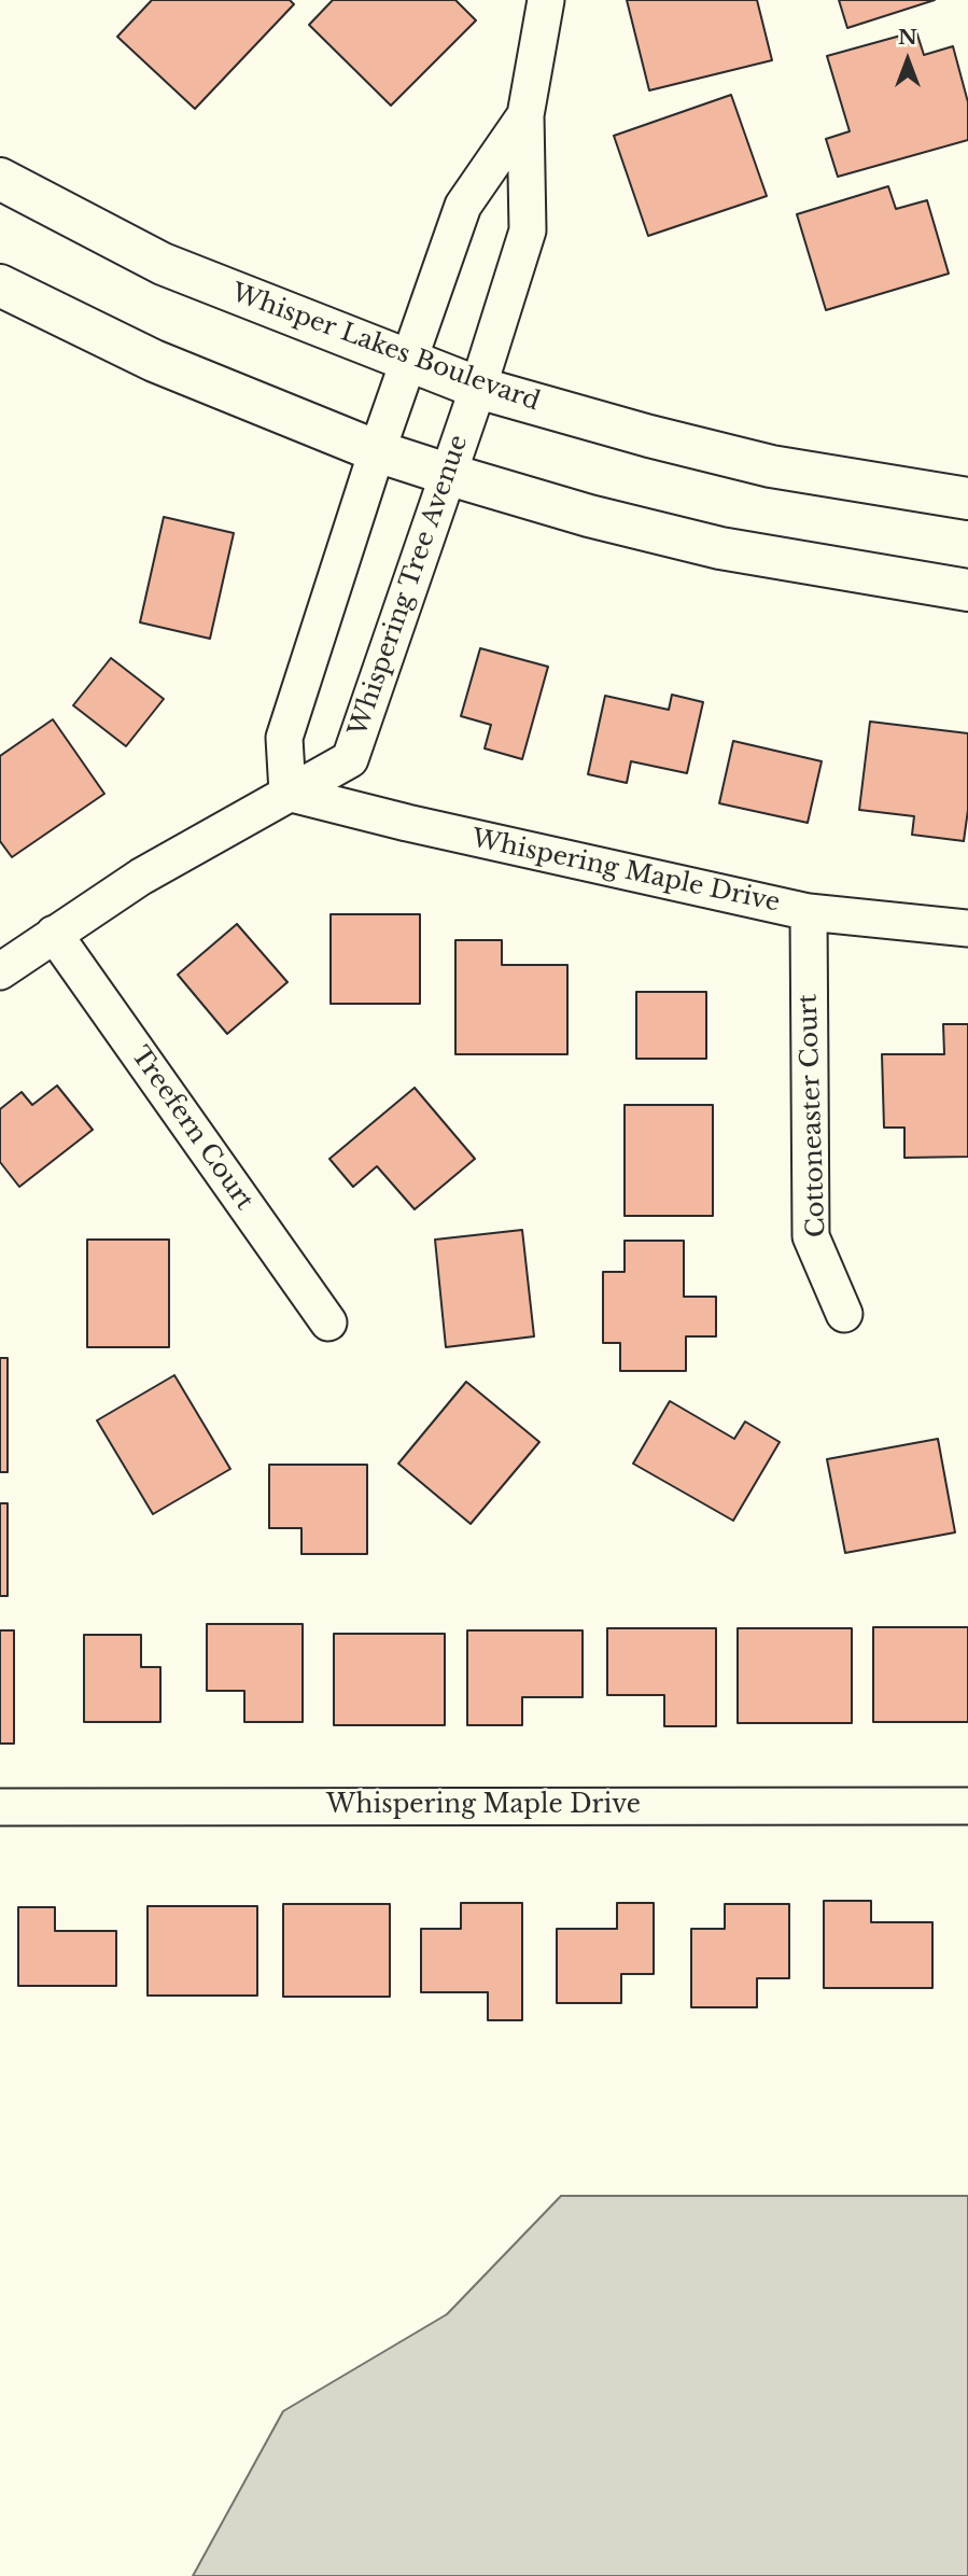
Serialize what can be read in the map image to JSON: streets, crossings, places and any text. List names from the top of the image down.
{
  "streets": {
    "street": [
      "Whisper Lakes Boulevard",
      "Whispering Tree Avenue",
      "Whispering Maple Drive",
      "Cottoneaster Court",
      "Treefern Court"
    ]
  },
  "crossings": [
    ["Whisper Lakes Boulevard", "Whispering Tree Avenue"],
    ["Whispering Tree Avenue", "Whispering Maple Drive"],
    ["Whispering Tree Avenue", "Treefern Court"],
    ["Whispering Maple Drive", "Cottoneaster Court"]
  ],
  "north": "top"
}
